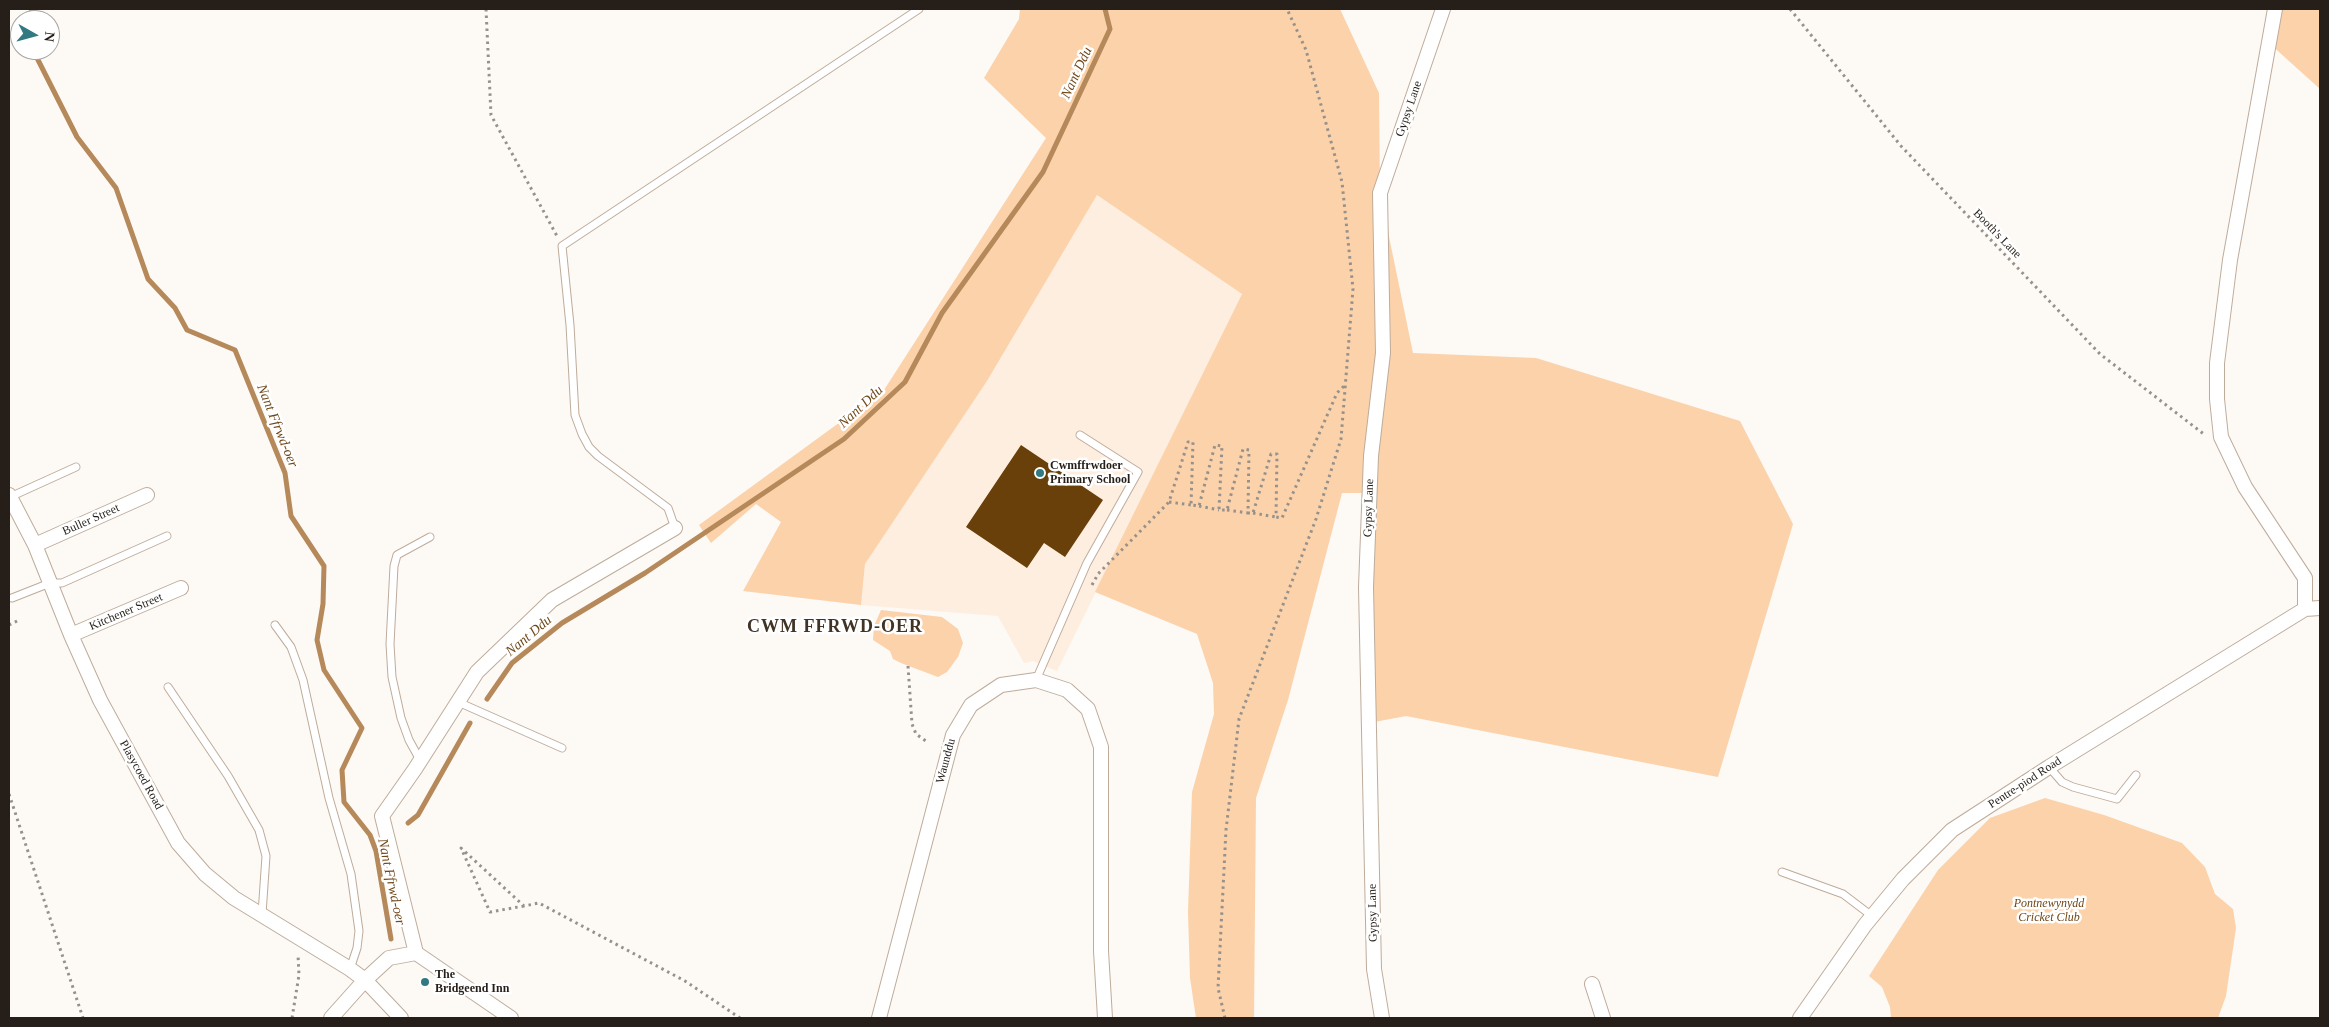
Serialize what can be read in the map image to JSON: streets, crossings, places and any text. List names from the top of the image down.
{
  "streets": {
    "street": [
      "Gypsy Lane",
      "Buller Street",
      "Kitchener Street",
      "Waunddu",
      "Plasycoed Road",
      "Pentre-piod Road"
    ],
    "path": ["Booth's Lane"]
  },
  "crossings": [
    ["Buller Street", "Plasycoed Road"],
    ["Kitchener Street", "Plasycoed Road"]
  ],
  "districts": ["CWM FFRWD-OER"],
  "water": ["Nant Ddu", "Nant Ffrwd-oer"],
  "parks": ["Pontnewynydd Cricket Club"],
  "places": ["Cwmffrwdoer Primary School", "The Bridgeend Inn"],
  "north": "right"
}
